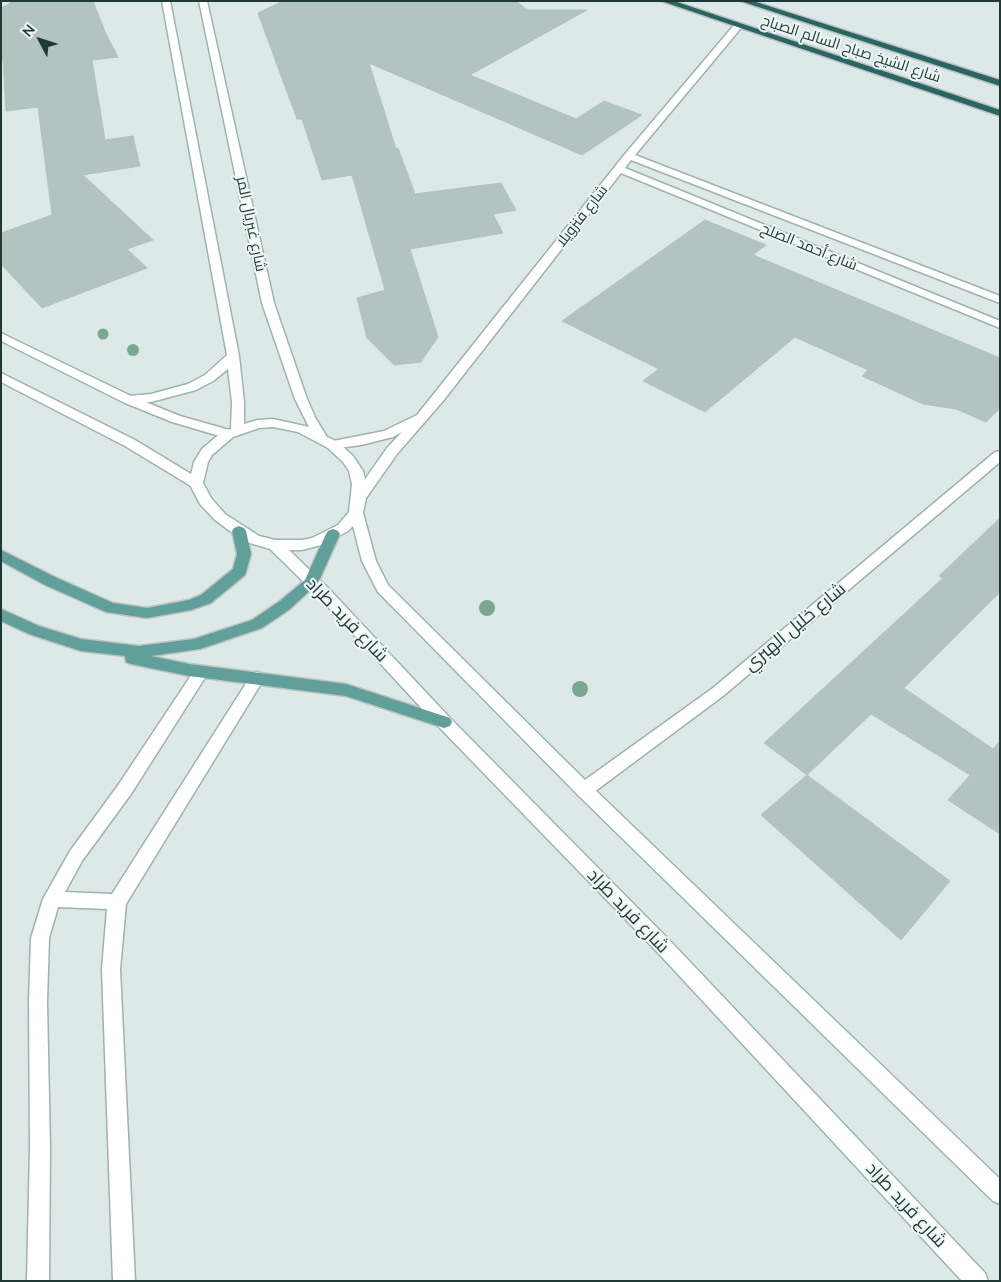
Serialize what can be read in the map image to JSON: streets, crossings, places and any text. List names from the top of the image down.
{
  "streets": {
    "highway": ["شارع الشيخ صباح السالم الصباح"],
    "main road": [
      "شارع فنزويلا",
      "شارع غبريال المر",
      "شارع أحمد الصلح",
      "شارع فريد طراد",
      "شارع خليل الهبري"
    ]
  },
  "crossings": [
    ["شارع الشيخ صباح السالم الصباح", "شارع فنزويلا"],
    ["شارع فنزويلا", "شارع غبريال المر"],
    ["شارع فنزويلا", "شارع أحمد الصلح"],
    ["شارع فنزويلا", "شارع فريد طراد"],
    ["شارع غبريال المر", "شارع فريد طراد"]
  ],
  "north": "top left"
}
